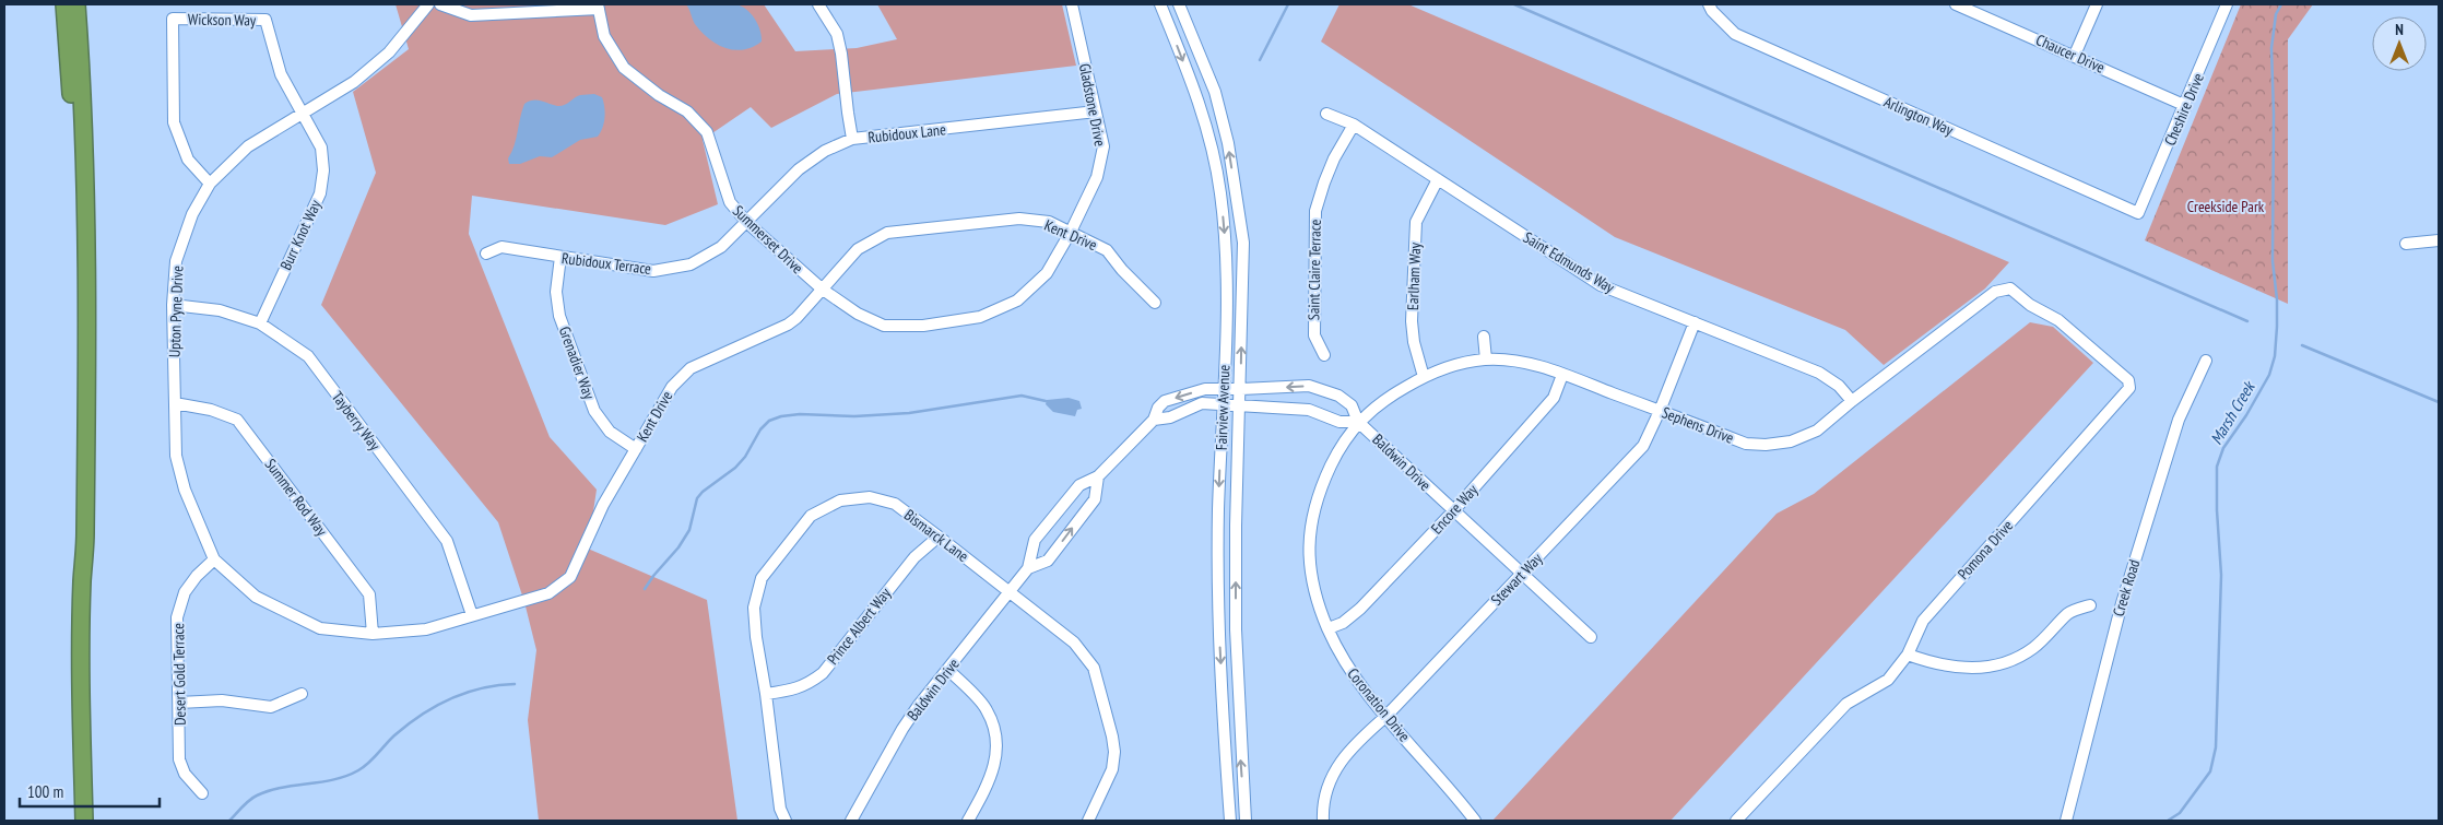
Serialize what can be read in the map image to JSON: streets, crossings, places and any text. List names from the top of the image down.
{
  "streets": {
    "street": [
      "Wickson Way",
      "Chaucer Drive",
      "Gladstone Drive",
      "Cheshire Drive",
      "Arlington Way",
      "Rubidoux Lane",
      "Burr Knot Way",
      "Kent Drive",
      "Summerset Drive",
      "Saint Edmunds Way",
      "Rubidoux Terrace",
      "Saint Claire Terrace",
      "Earlham Way",
      "Upton Pyne Drive",
      "Grenadier Way",
      "Fairview Avenue",
      "Tayberry Way",
      "Sephens Drive",
      "Baldwin Drive",
      "Summer Rod Way",
      "Encore Way",
      "Bismarck Lane",
      "Pomona Drive",
      "Stewart Way",
      "Creek Road",
      "Prince Albert Way",
      "Desert Gold Terrace",
      "Coronation Drive"
    ]
  },
  "crossings": [
    ["Wickson Way", "Burr Knot Way"],
    ["Wickson Way", "Upton Pyne Drive"],
    ["Chaucer Drive", "Cheshire Drive"],
    ["Gladstone Drive", "Rubidoux Lane"],
    ["Gladstone Drive", "Kent Drive"],
    ["Gladstone Drive", "Summerset Drive"],
    ["Cheshire Drive", "Arlington Way"],
    ["Rubidoux Lane", "Summerset Drive"],
    ["Rubidoux Lane", "Rubidoux Terrace"],
    ["Burr Knot Way", "Upton Pyne Drive"],
    ["Burr Knot Way", "Tayberry Way"],
    ["Kent Drive", "Summerset Drive"],
    ["Kent Drive", "Upton Pyne Drive"],
    ["Kent Drive", "Grenadier Way"],
    ["Kent Drive", "Tayberry Way"],
    ["Kent Drive", "Summer Rod Way"],
    ["Kent Drive", "Desert Gold Terrace"],
    ["Summerset Drive", "Rubidoux Terrace"],
    ["Saint Edmunds Way", "Saint Claire Terrace"],
    ["Saint Edmunds Way", "Earlham Way"],
    ["Saint Edmunds Way", "Sephens Drive"],
    ["Saint Edmunds Way", "Stewart Way"],
    ["Rubidoux Terrace", "Grenadier Way"],
    ["Earlham Way", "Sephens Drive"],
    ["Upton Pyne Drive", "Tayberry Way"],
    ["Upton Pyne Drive", "Summer Rod Way"],
    ["Upton Pyne Drive", "Desert Gold Terrace"],
    ["Fairview Avenue", "Baldwin Drive"],
    ["Sephens Drive", "Baldwin Drive"],
    ["Sephens Drive", "Encore Way"],
    ["Sephens Drive", "Pomona Drive"],
    ["Sephens Drive", "Stewart Way"],
    ["Sephens Drive", "Coronation Drive"],
    ["Baldwin Drive", "Encore Way"],
    ["Baldwin Drive", "Bismarck Lane"],
    ["Baldwin Drive", "Stewart Way"],
    ["Baldwin Drive", "Coronation Drive"],
    ["Encore Way", "Coronation Drive"],
    ["Bismarck Lane", "Prince Albert Way"],
    ["Stewart Way", "Coronation Drive"]
  ],
  "water": ["Marsh Creek"],
  "parks": ["Creekside Park"],
  "scale_bar": "100 m",
  "north": "top"
}
